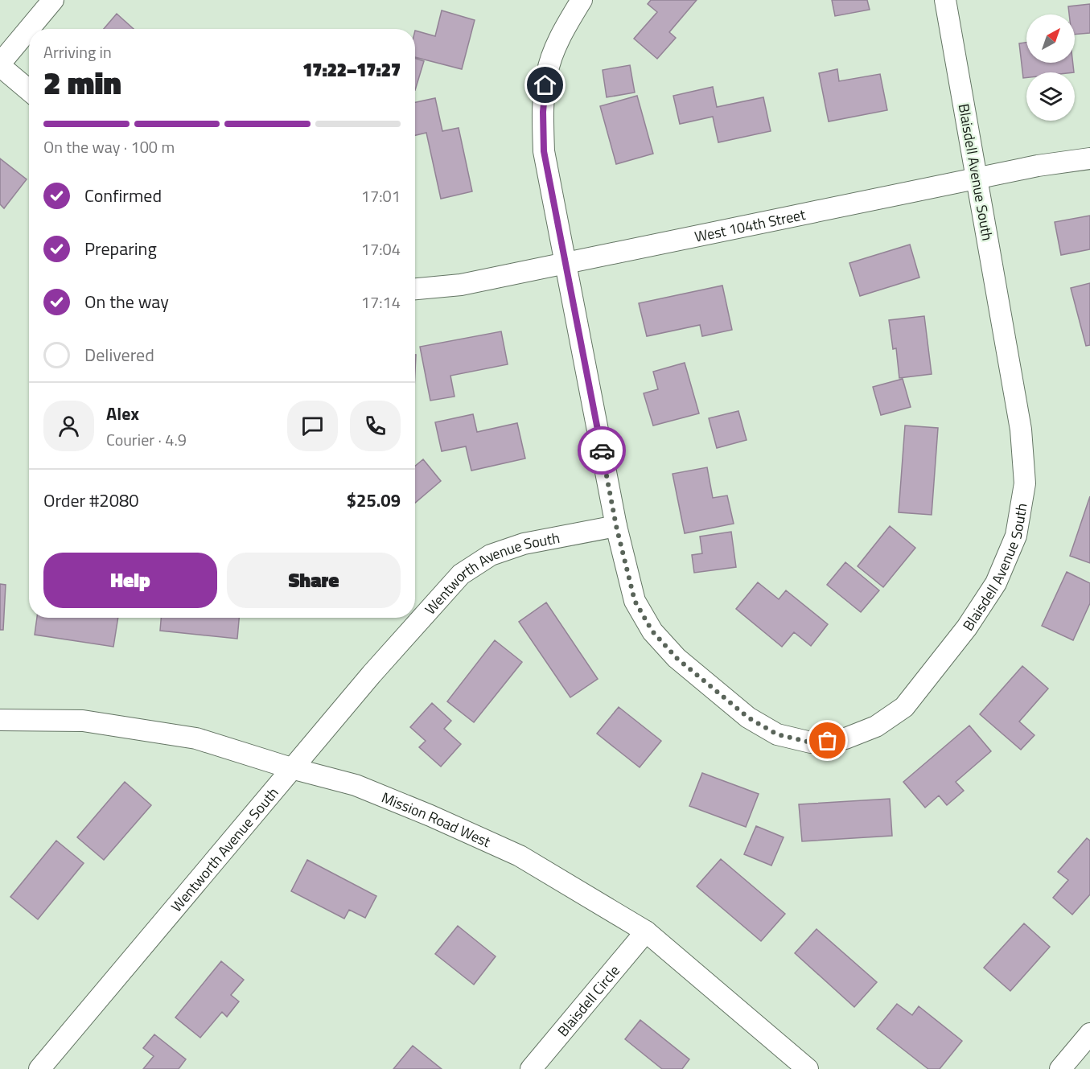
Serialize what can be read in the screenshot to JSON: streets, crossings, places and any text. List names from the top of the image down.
{
  "streets": {
    "street": [
      "Blaisdell Avenue South",
      "West 104th Street",
      "Wentworth Avenue South",
      "Mission Road West",
      "Blaisdell Circle"
    ]
  },
  "crossings": [
    ["Blaisdell Avenue South", "West 104th Street"],
    ["Blaisdell Avenue South", "Wentworth Avenue South"],
    ["Wentworth Avenue South", "Mission Road West"],
    ["Mission Road West", "Blaisdell Circle"]
  ],
  "north": "top right",
  "page": {
    "heading": ["2 min", "Arriving in", "17:22–17:27"],
    "panel": [
      "Alex",
      "Courier · 4.9",
      "Order #2080",
      "$25.09"
    ],
    "bar": "On the way · 100 m",
    "list": [
      ["Confirmed", "17:01"],
      ["Preparing", "17:04"],
      ["On the way", "17:14"],
      "Delivered"
    ],
    "buttons": ["Help", "Share"]
  }
}
